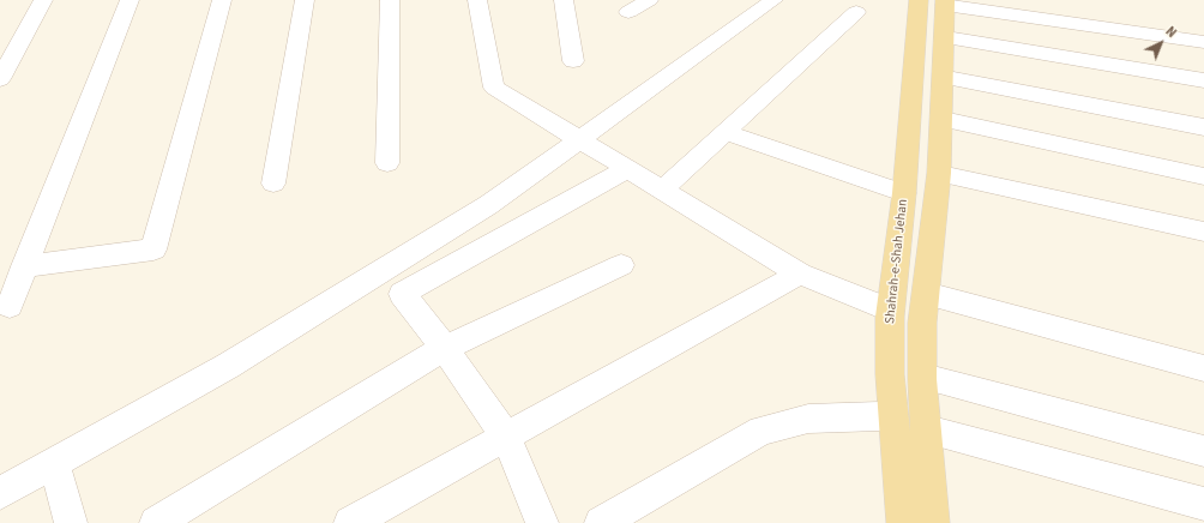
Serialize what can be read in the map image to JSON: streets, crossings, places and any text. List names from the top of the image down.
{
  "streets": {
    "main road": ["Shahrah-e-Shah Jehan"]
  },
  "north": "top right"
}
